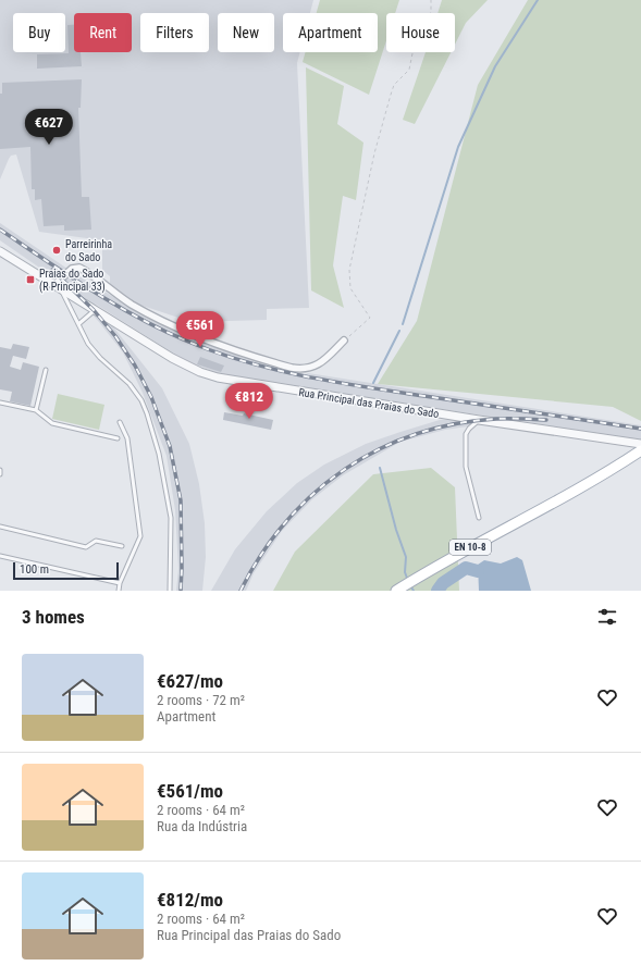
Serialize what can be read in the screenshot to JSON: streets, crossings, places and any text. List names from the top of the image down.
{
  "streets": {
    "main road": ["EN 10-8"],
    "street": ["Rua Principal das Praias do Sado"]
  },
  "places": {
    "other": ["Parreirinha do Sado"],
    "transit": ["Praias do Sado (R Principal 33)"]
  },
  "scale_bar": "100 m",
  "page": {
    "chip": [
      "Buy",
      "Rent",
      "Filters",
      "New",
      "Apartment",
      "House"
    ],
    "price": ["€627", "€561", "€812"],
    "scale": "100 m",
    "heading": "3 homes",
    "list": [
      {
        "name": "€627/mo",
        "note": "2 rooms · 72 m² · Apartment"
      },
      {
        "name": "€561/mo",
        "note": "2 rooms · 64 m² · Rua da Indústria"
      },
      {
        "name": "€812/mo",
        "note": "2 rooms · 64 m² · Rua Principal das Praias do Sado"
      }
    ]
  }
}
